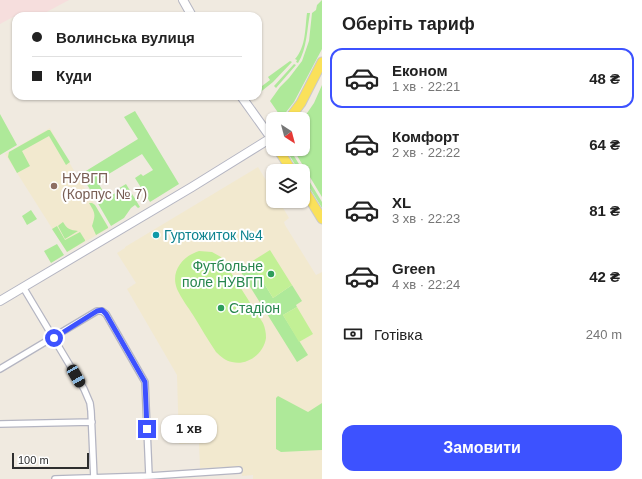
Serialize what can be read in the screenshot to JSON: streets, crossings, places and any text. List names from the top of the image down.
{
  "places": [
    "НУВГП (Корпус № 7)",
    "Гуртожиток №4",
    "Футбольне поле НУВГП",
    "Стадіон"
  ],
  "scale_bar": "100 m",
  "north": "bottom right",
  "page": {
    "heading": "Оберіть тариф",
    "banner": ["Волинська вулиця", "Куди"],
    "list": [
      {
        "name": "Економ",
        "note": "1 хв · 22:21",
        "value": "48 ₴"
      },
      {
        "name": "Комфорт",
        "note": "2 хв · 22:22",
        "value": "64 ₴"
      },
      {
        "name": "XL",
        "note": "3 хв · 22:23",
        "value": "81 ₴"
      },
      {
        "name": "Green",
        "note": "4 хв · 22:24",
        "value": "42 ₴"
      }
    ],
    "pay": ["Готівка", "240 m"],
    "bubble": "1 хв",
    "buttons": "Замовити",
    "scale": "100 m"
  }
}
